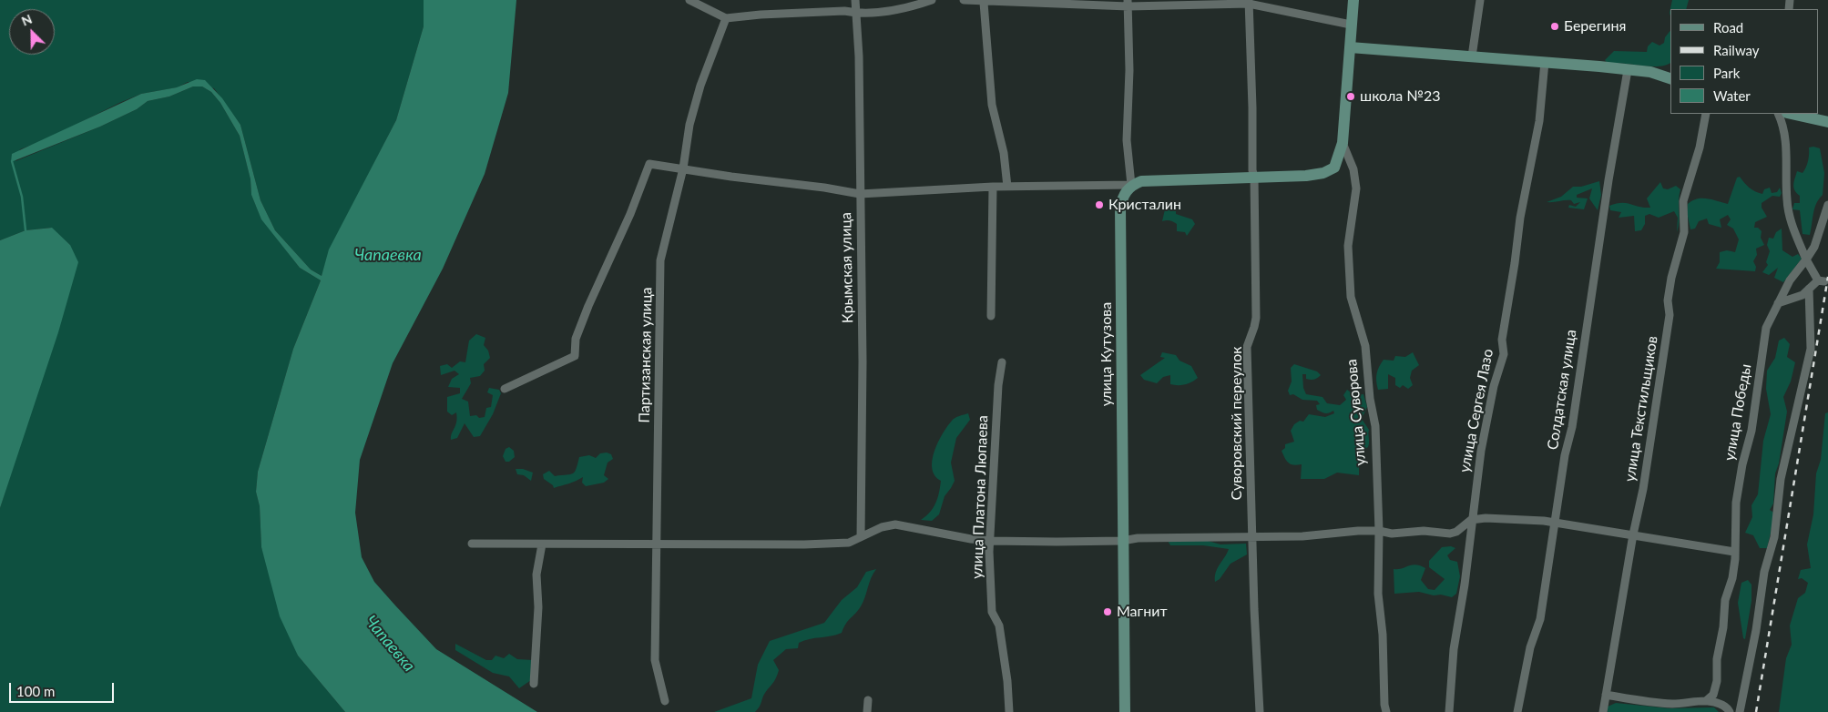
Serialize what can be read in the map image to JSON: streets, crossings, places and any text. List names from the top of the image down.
{
  "streets": {
    "street": [
      "Крымская улица",
      "улица Кутузова",
      "Партизанская улица",
      "Солдатская улица",
      "улица Текстильщиков",
      "улица Сергея Лазо",
      "улица Суворова",
      "улица Победы",
      "Суворовский переулок",
      "улица Платона Люпаева"
    ]
  },
  "crossings": [
    ["улица Суворова", "Суворовский переулок"]
  ],
  "water": ["Чапаевка"],
  "places": [
    "Берегиня",
    "школа №23",
    "Кристалин",
    "Магнит"
  ],
  "legend": [
    "Road",
    "Railway",
    "Park",
    "Water"
  ],
  "scale_bar": "100 m",
  "north": "top left"
}
